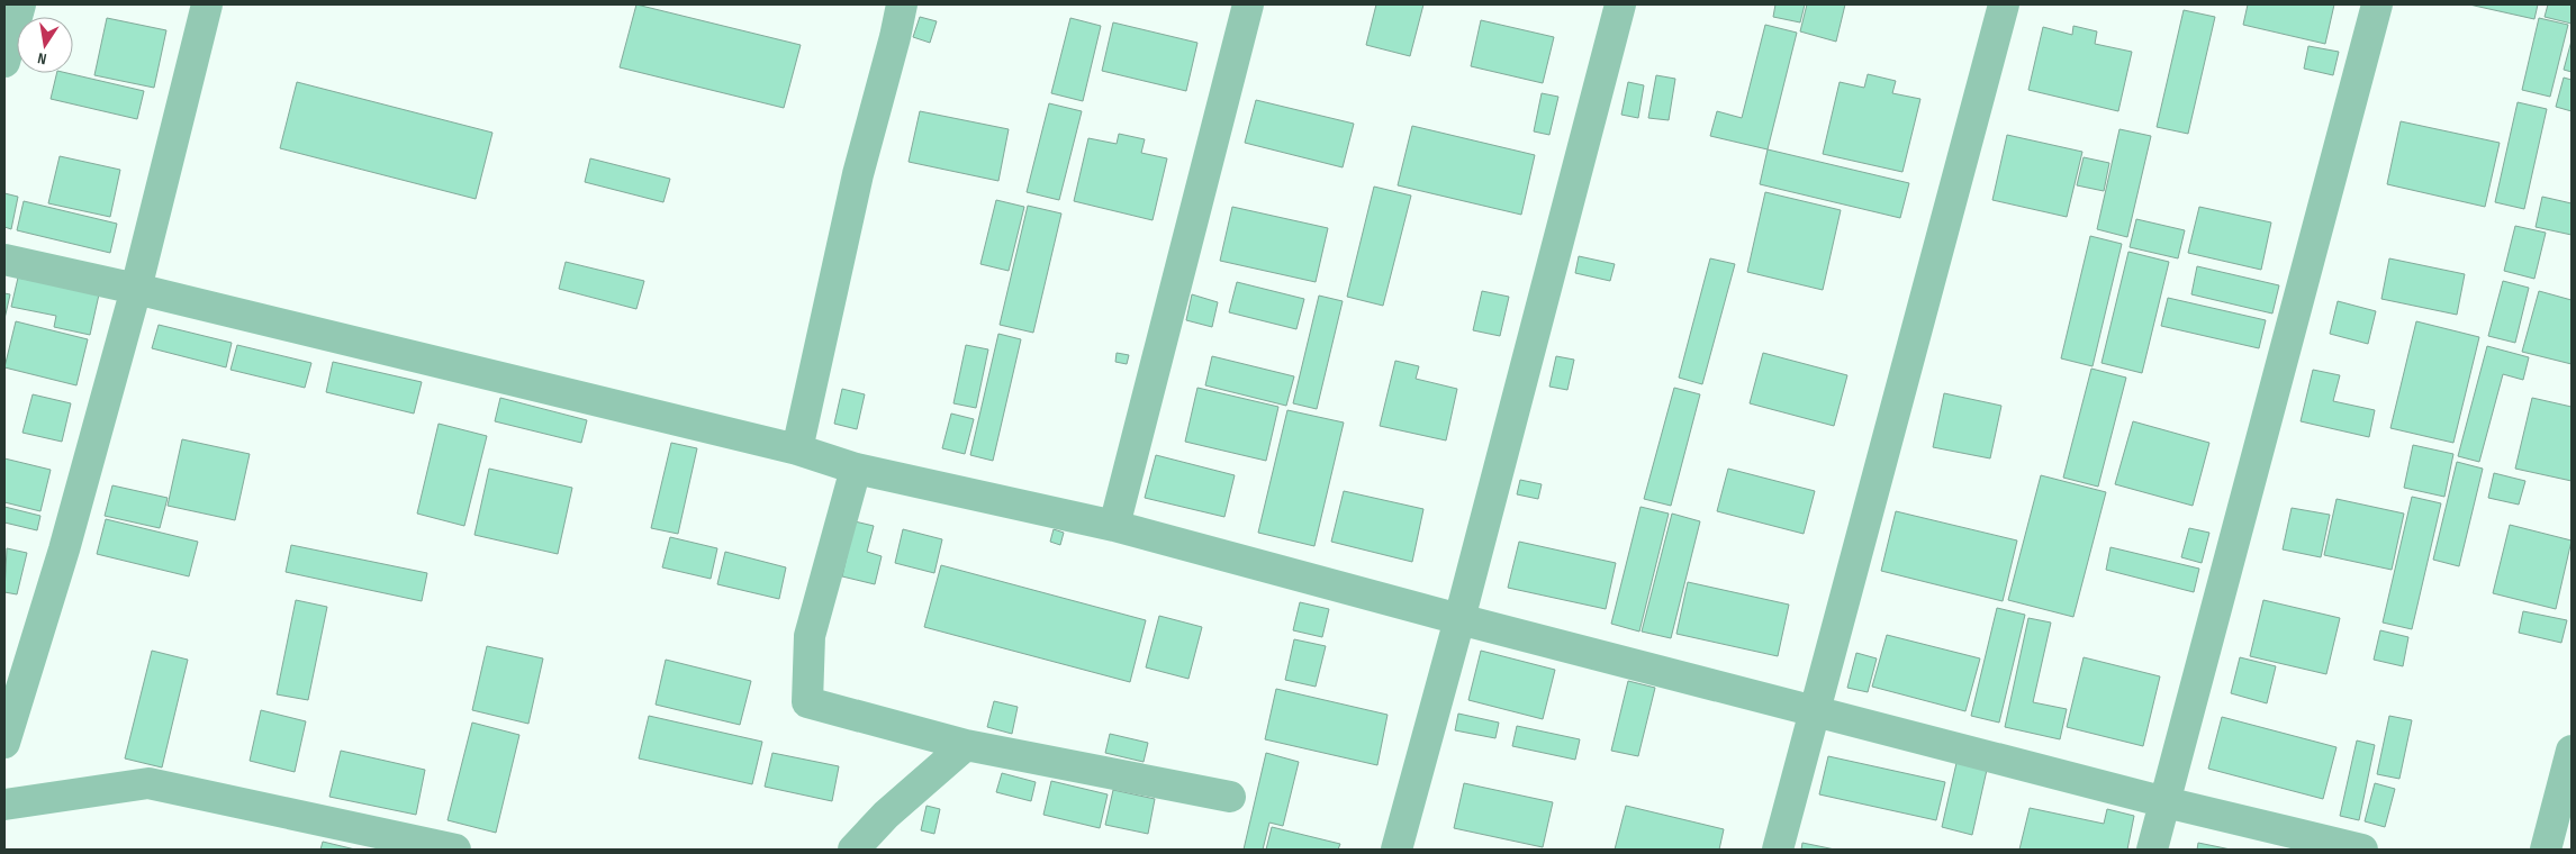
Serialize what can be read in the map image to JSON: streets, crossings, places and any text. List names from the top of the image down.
{
  "north": "bottom"
}
